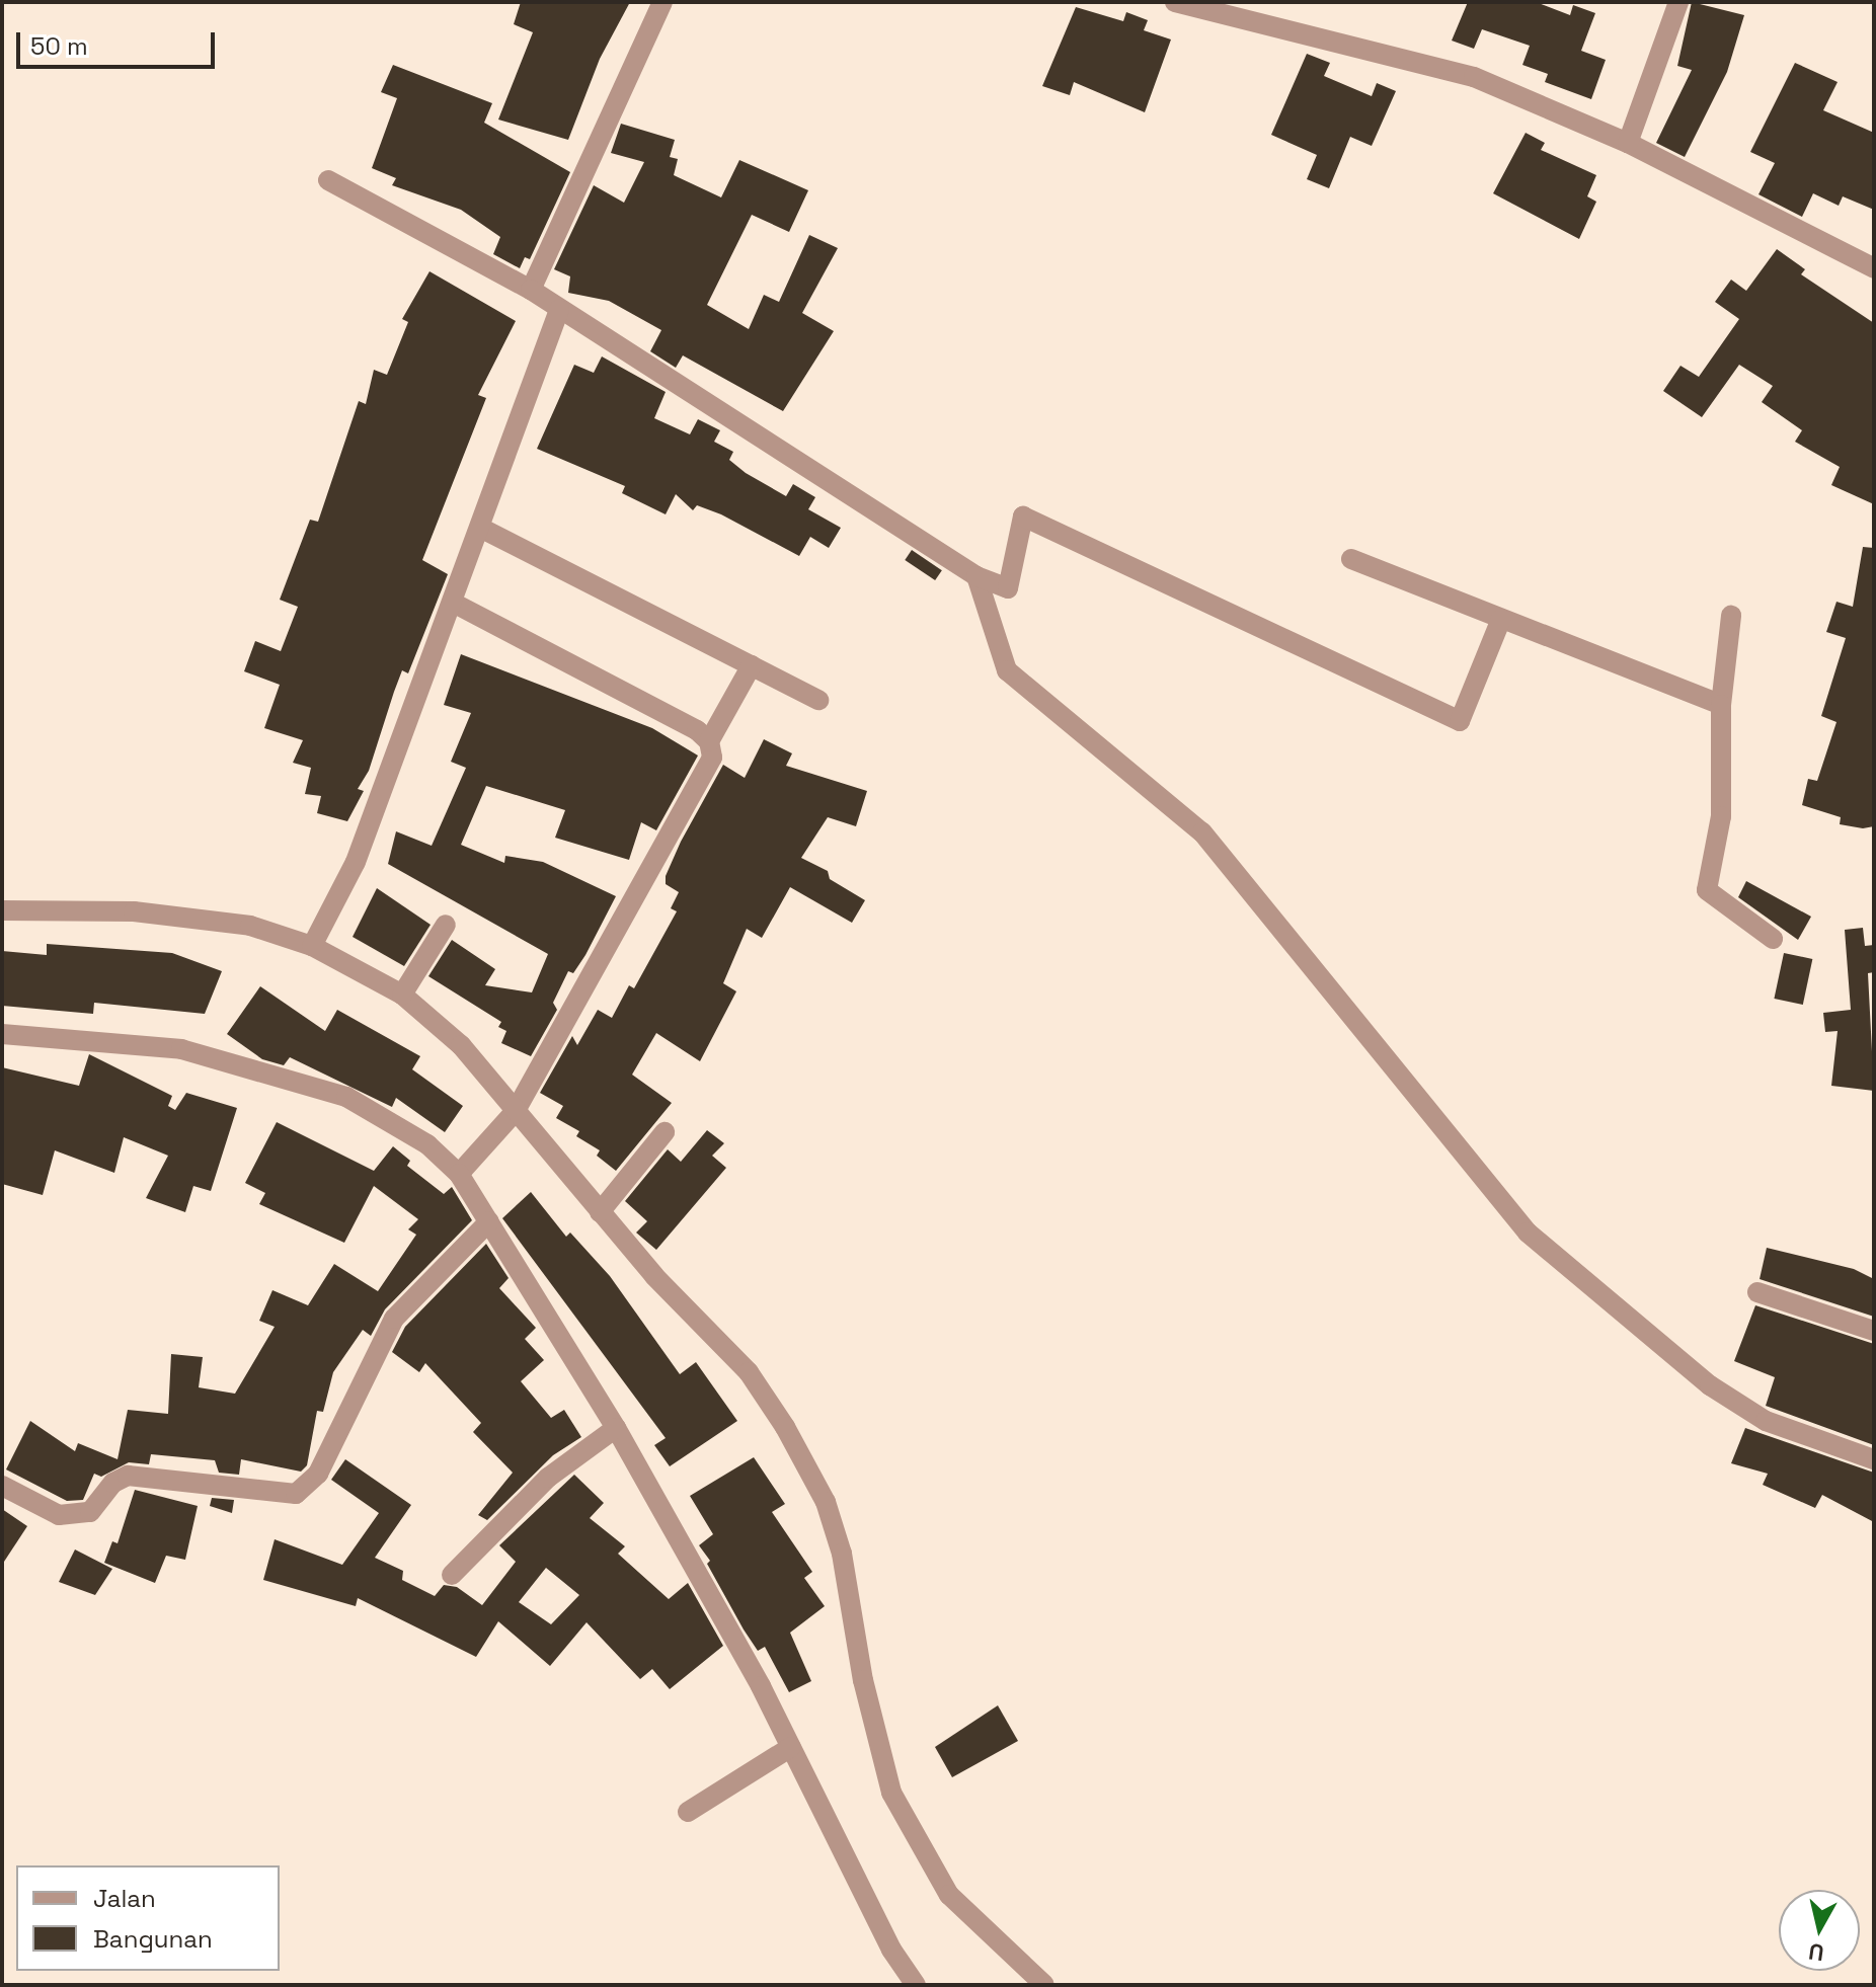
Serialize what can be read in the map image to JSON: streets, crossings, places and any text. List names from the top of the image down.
{
  "legend": ["Jalan", "Bangunan"],
  "scale_bar": "50 m",
  "north": "bottom"
}
